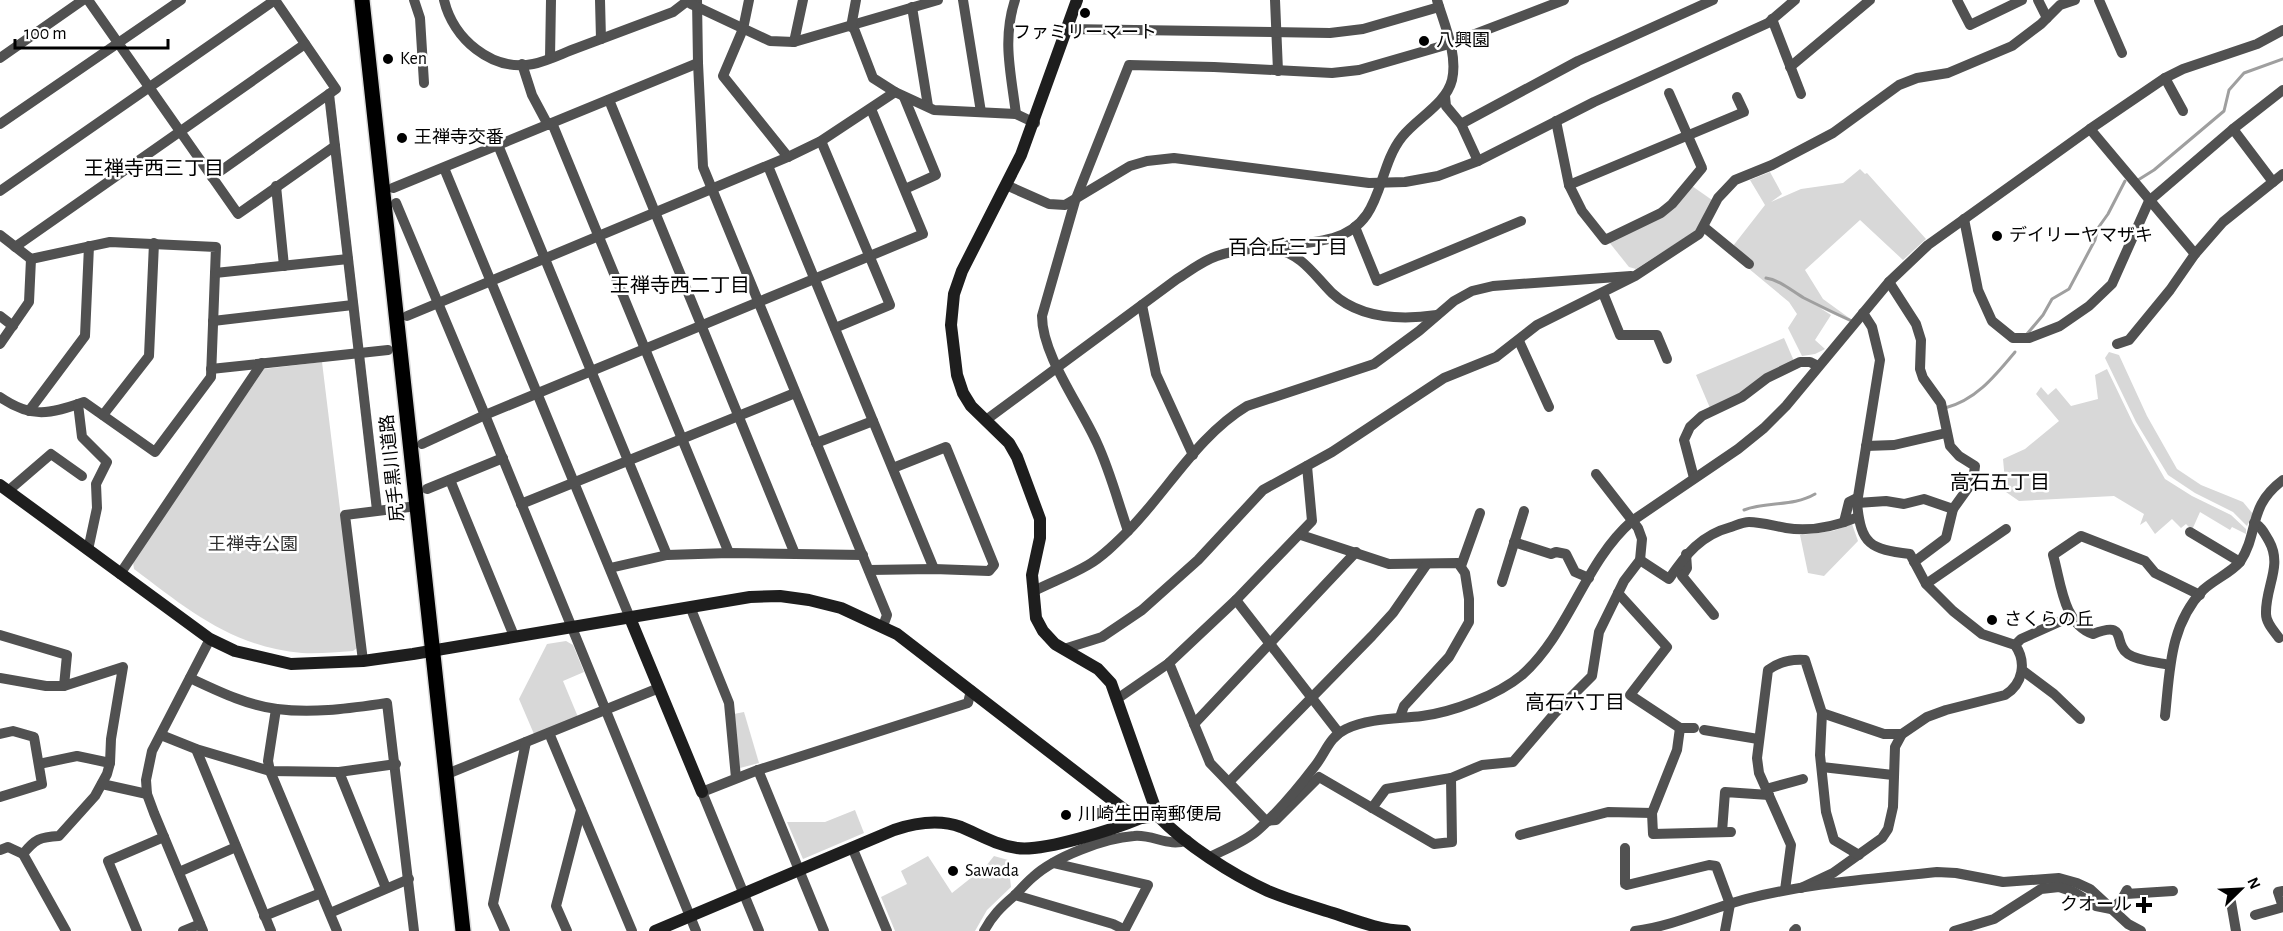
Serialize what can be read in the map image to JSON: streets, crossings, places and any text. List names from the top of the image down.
{
  "streets": {
    "main road": ["尻手黒川道路"]
  },
  "districts": [
    "王禅寺西三丁目",
    "百合丘三丁目",
    "王禅寺西二丁目",
    "高石五丁目",
    "高石六丁目"
  ],
  "parks": ["王禅寺公園"],
  "places": {
    "other": [
      "ファミリーマート",
      "八興園",
      "Ken",
      "王禅寺交番",
      "デイリーヤマザキ",
      "さくらの丘",
      "川崎生田南郵便局",
      "Sawada"
    ],
    "health": ["クオール"]
  },
  "scale_bar": "100 m",
  "north": "top right"
}
